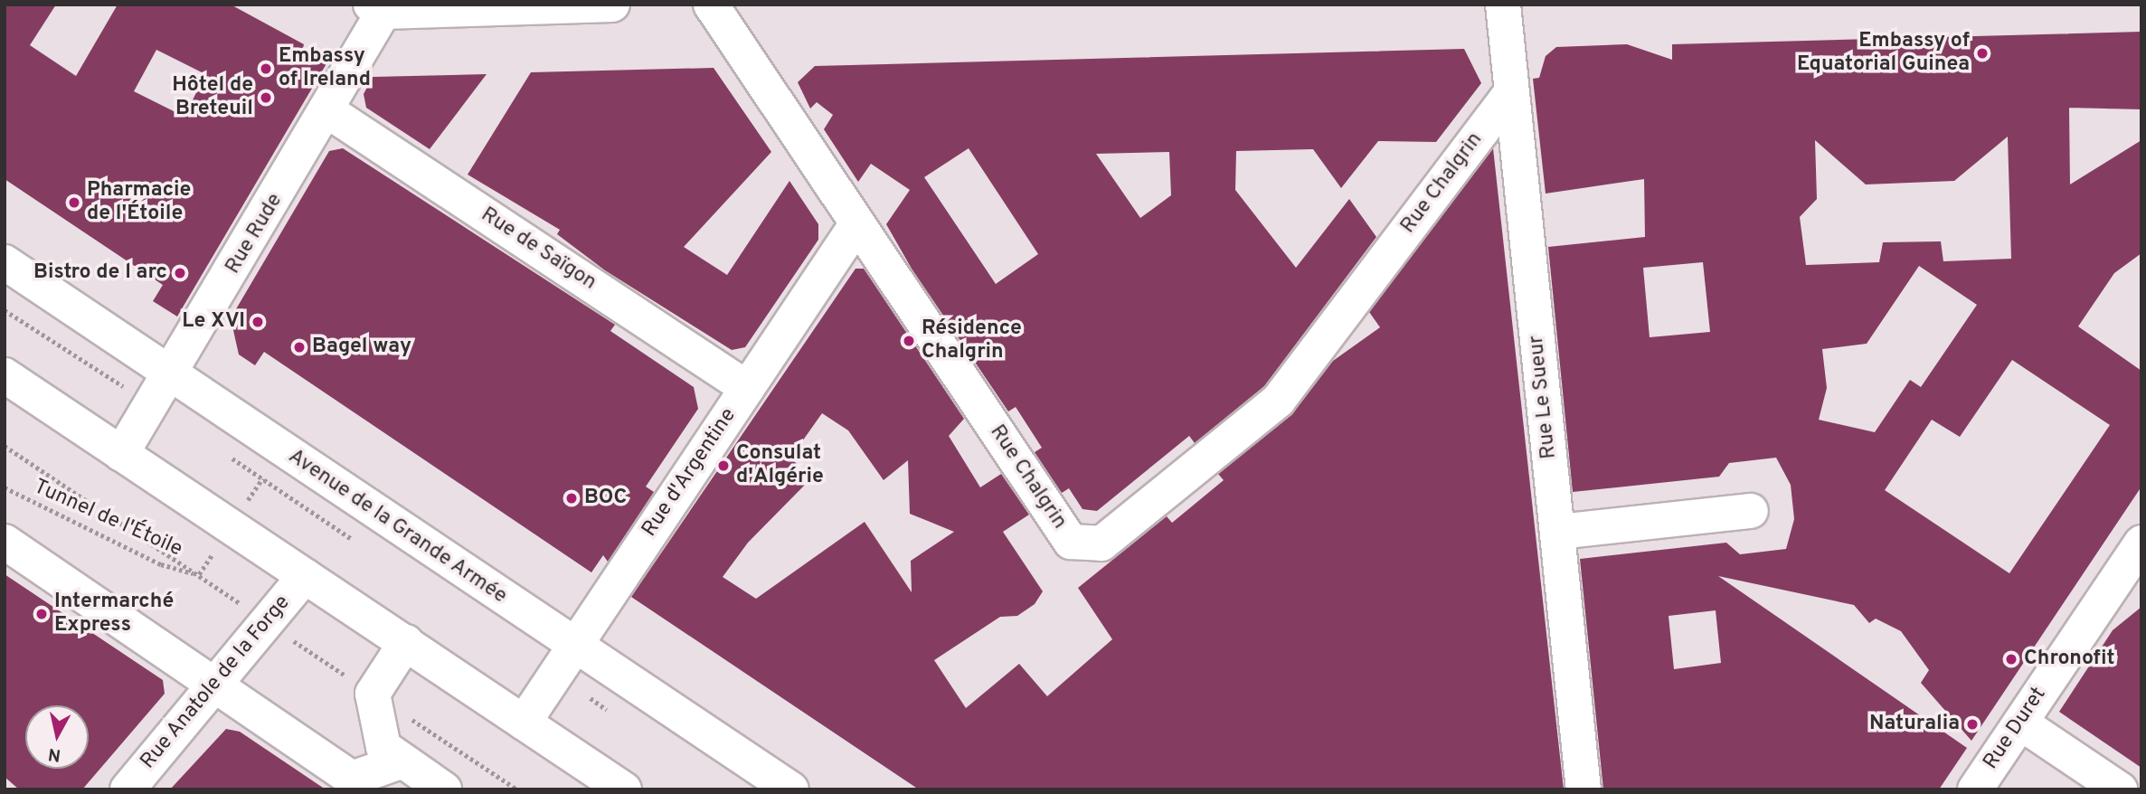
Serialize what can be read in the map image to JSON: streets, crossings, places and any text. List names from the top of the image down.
{
  "streets": {
    "street": [
      "Rue Chalgrin",
      "Rue Rude",
      "Rue de Saïgon",
      "Rue Le Sueur",
      "Rue d'Argentine",
      "Avenue de la Grande Armée",
      "Rue Anatole de la Forge",
      "Rue Duret"
    ],
    "path": ["Tunnel de l'Étoile"]
  },
  "crossings": [
    ["Rue Chalgrin", "Rue Le Sueur"],
    ["Rue Chalgrin", "Rue d'Argentine"],
    ["Rue Rude", "Rue de Saïgon"],
    ["Rue Rude", "Avenue de la Grande Armée"],
    ["Rue de Saïgon", "Rue d'Argentine"],
    ["Rue d'Argentine", "Avenue de la Grande Armée"]
  ],
  "places": [
    "Embassy of Equatorial Guinea",
    "Embassy of Ireland",
    "Hôtel de Breteuil",
    "Pharmacie de l'Étoile",
    "Bistro de l arc",
    "Le XVI",
    "Résidence Chalgrin",
    "Bagel way",
    "Consulat d'Algérie",
    "BOC",
    "Intermarché Express",
    "Chronofit",
    "Naturalia"
  ],
  "north": "bottom"
}
